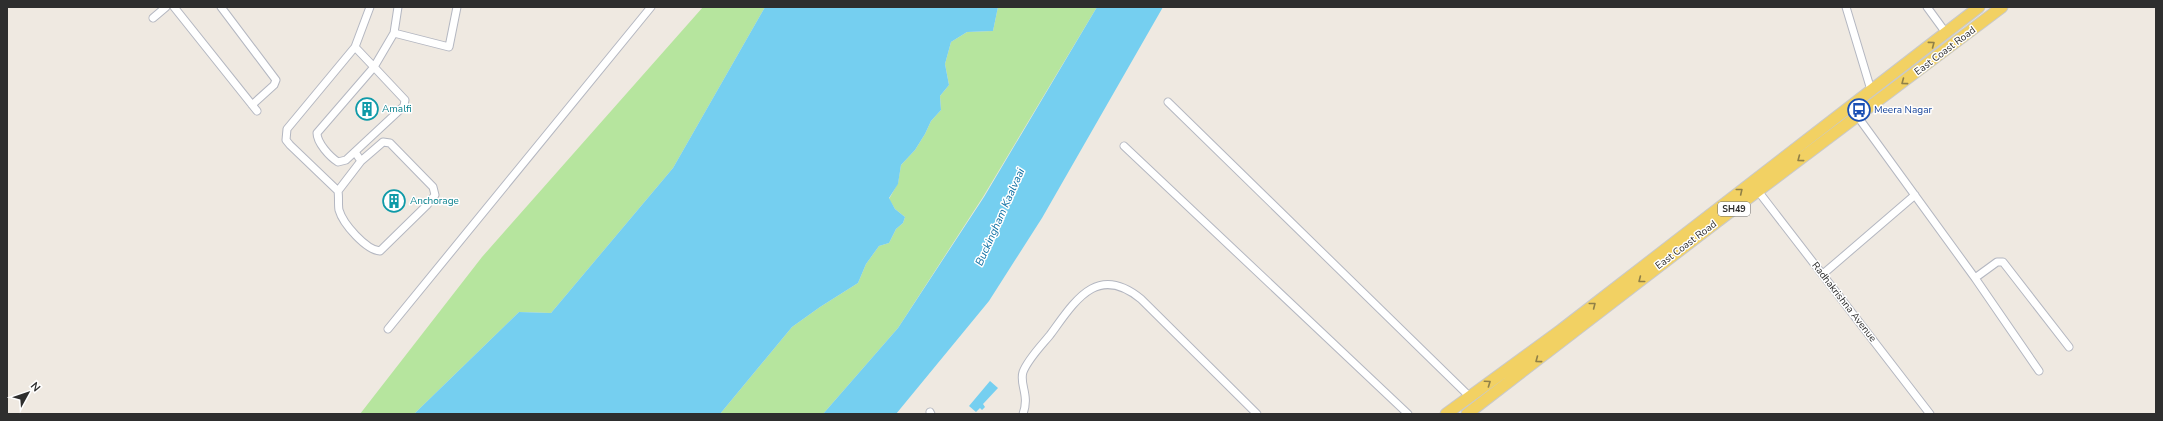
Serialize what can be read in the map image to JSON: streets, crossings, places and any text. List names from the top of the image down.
{
  "streets": {
    "main road": ["East Coast Road", "SH49"],
    "street": ["Radhakrishna Avenue"]
  },
  "crossings": [
    ["East Coast Road", "Radhakrishna Avenue"]
  ],
  "water": ["Buckingham Kaalvaai"],
  "places": {
    "building": ["Amalfi", "Anchorage"],
    "bus stop": ["Meera Nagar"]
  },
  "north": "top right"
}
